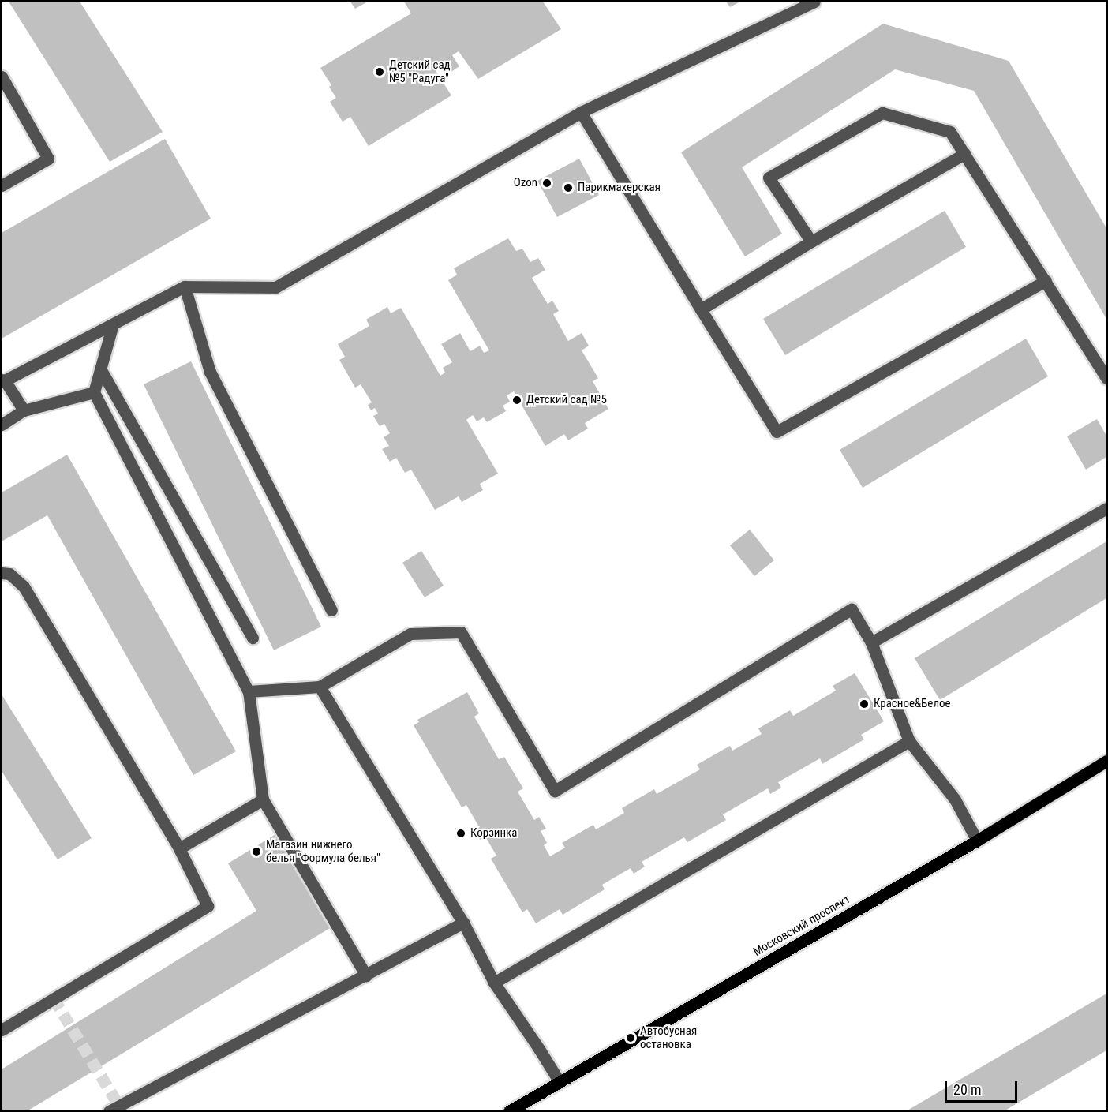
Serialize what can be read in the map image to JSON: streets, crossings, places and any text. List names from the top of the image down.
{
  "streets": {
    "main road": ["Московский проспект"]
  },
  "places": [
    "Детский сад №5 \"Радуга\"",
    "Ozon",
    "Парикмахерская",
    "Детский сад №5",
    "Красное&Белое",
    "Корзинка",
    "Магазин нижнего белья \"Формула белья\"",
    "Автобусная остановка"
  ],
  "scale_bar": "20 m"
}
